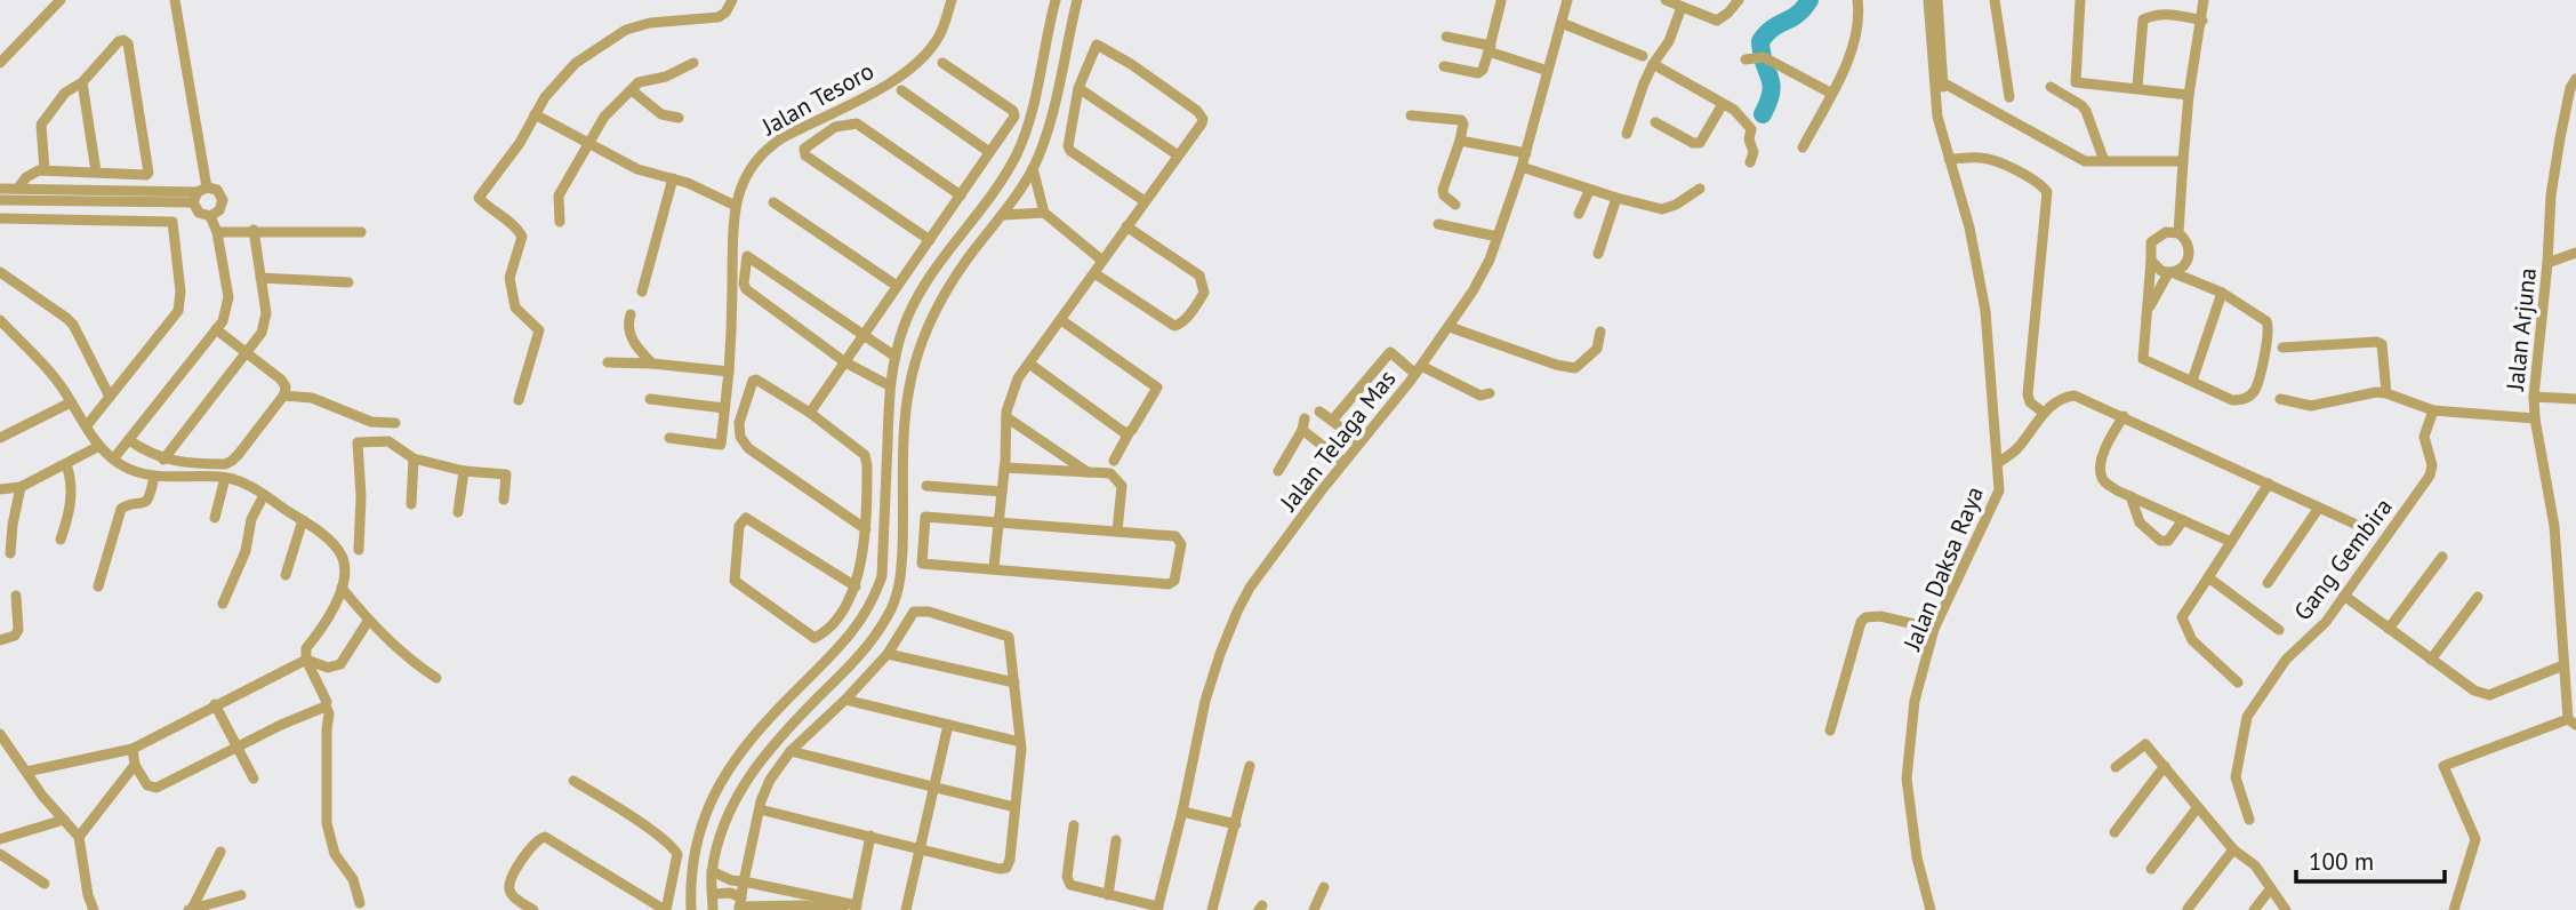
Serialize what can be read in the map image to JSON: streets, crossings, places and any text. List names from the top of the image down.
{
  "streets": {
    "street": [
      "Jalan Tesoro",
      "Jalan Arjuna",
      "Jalan Telaga Mas",
      "Gang Gembira",
      "Jalan Daksa Raya"
    ]
  },
  "scale_bar": "100 m"
}
